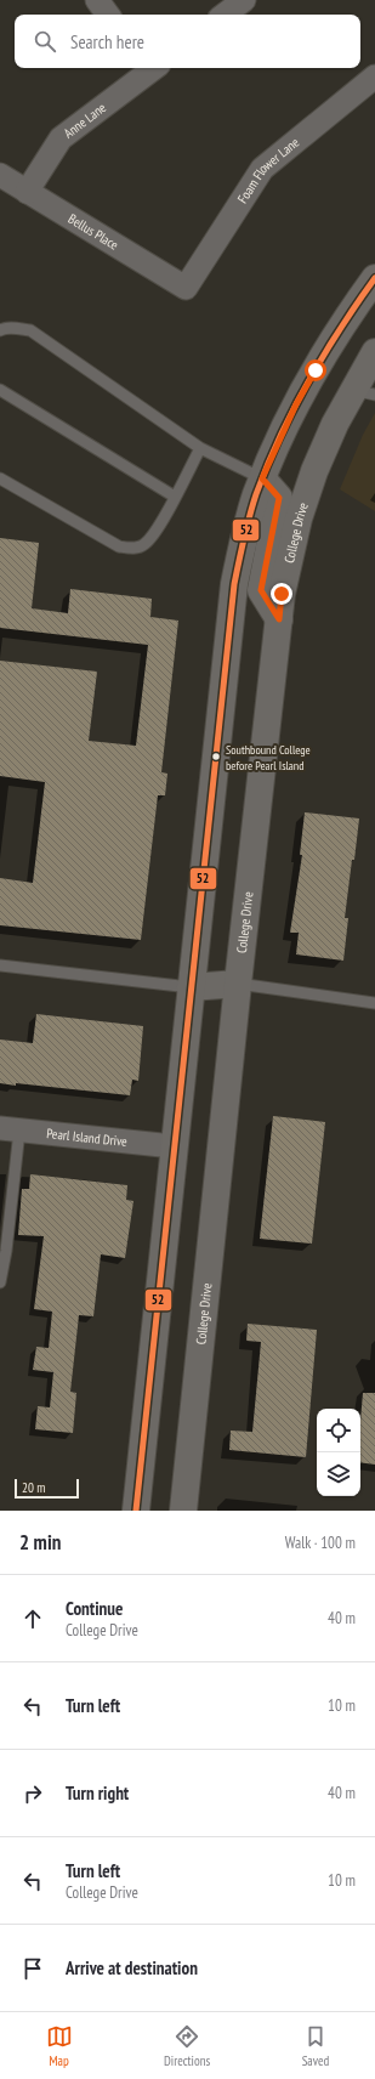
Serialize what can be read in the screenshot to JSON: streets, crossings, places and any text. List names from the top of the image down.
{
  "streets": {
    "main road": ["College Drive"],
    "street": [
      "Anne Lane",
      "Foam Flower Lane",
      "Bellus Place",
      "Pearl Island Drive"
    ]
  },
  "crossings": [
    ["Anne Lane", "Bellus Place"],
    ["Foam Flower Lane", "Bellus Place"]
  ],
  "places": ["Southbound College before Pearl Island"],
  "lines": ["transit line 52"],
  "scale_bar": "20 m",
  "page": {
    "search": "Search here",
    "scale": "20 m",
    "heading": ["2 min", "Walk · 100 m"],
    "list": [
      ["Continue", "College Drive", "40 m"],
      ["Turn left", "10 m"],
      ["Turn right", "40 m"],
      ["Turn left", "College Drive", "10 m"],
      "Arrive at destination"
    ],
    "nav": ["Map", "Directions", "Saved"]
  }
}
